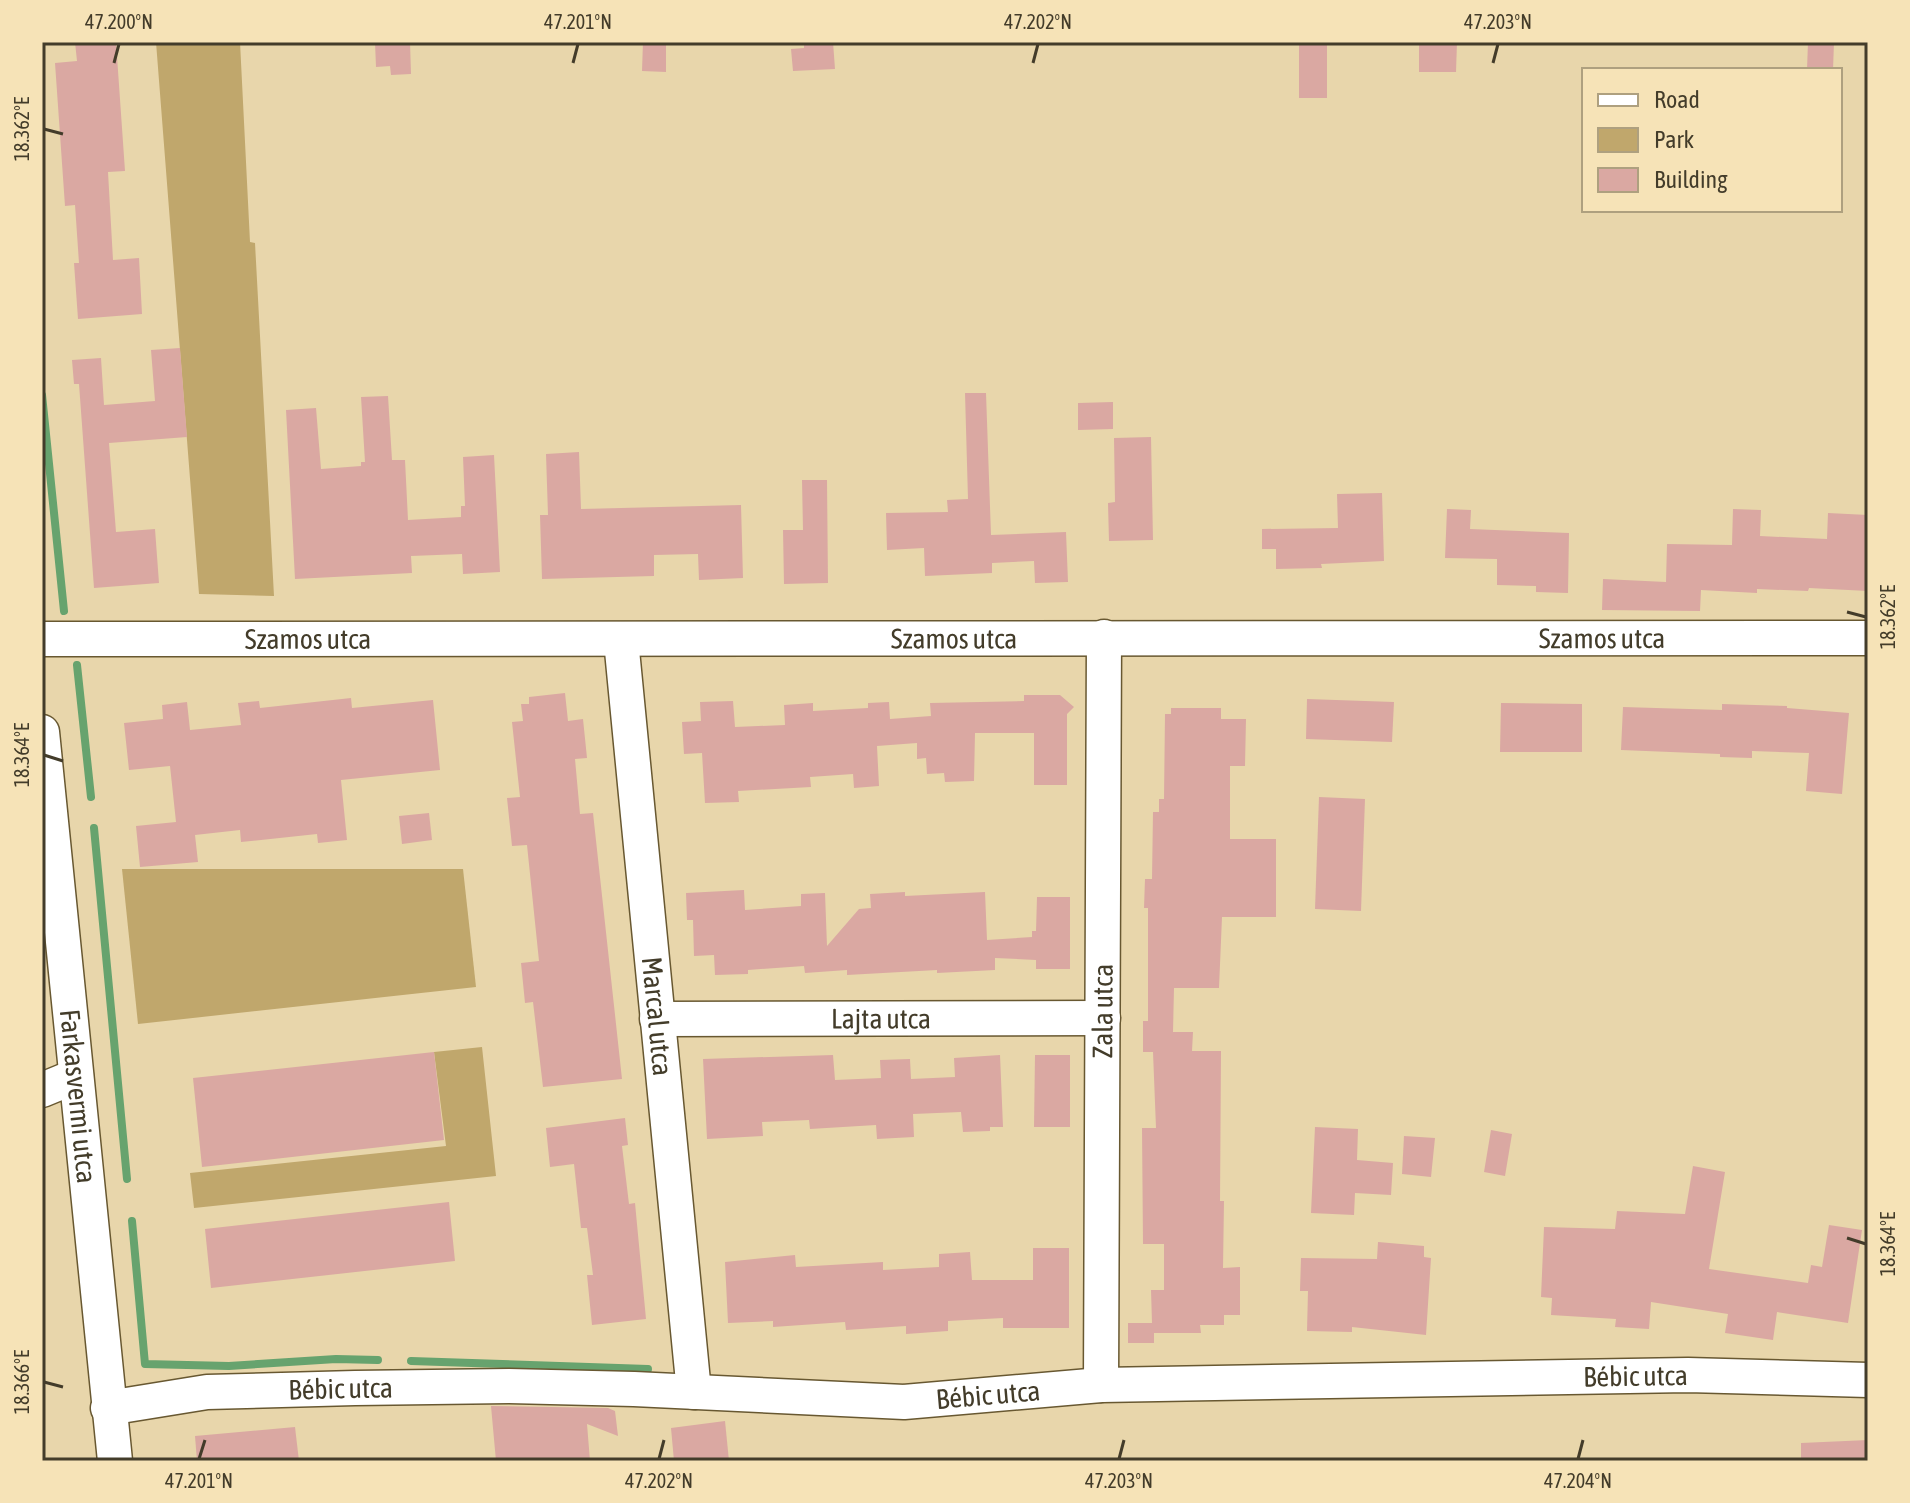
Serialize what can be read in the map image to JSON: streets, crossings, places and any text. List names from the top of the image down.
{
  "streets": {
    "street": [
      "Szamos utca",
      "Zala utca",
      "Marcal utca",
      "Lajta utca",
      "Farkasvermi utca",
      "Bébic utca"
    ]
  },
  "crossings": [
    ["Szamos utca", "Zala utca"],
    ["Szamos utca", "Marcal utca"],
    ["Zala utca", "Lajta utca"],
    ["Zala utca", "Bébic utca"],
    ["Marcal utca", "Lajta utca"],
    ["Marcal utca", "Bébic utca"],
    ["Farkasvermi utca", "Bébic utca"]
  ],
  "legend": ["Road", "Park", "Building"],
  "coordinates": [
    "47.200°N",
    "47.201°N",
    "47.202°N",
    "47.203°N",
    "18.362°E",
    "18.364°E",
    "18.366°E",
    "47.204°N"
  ]
}
